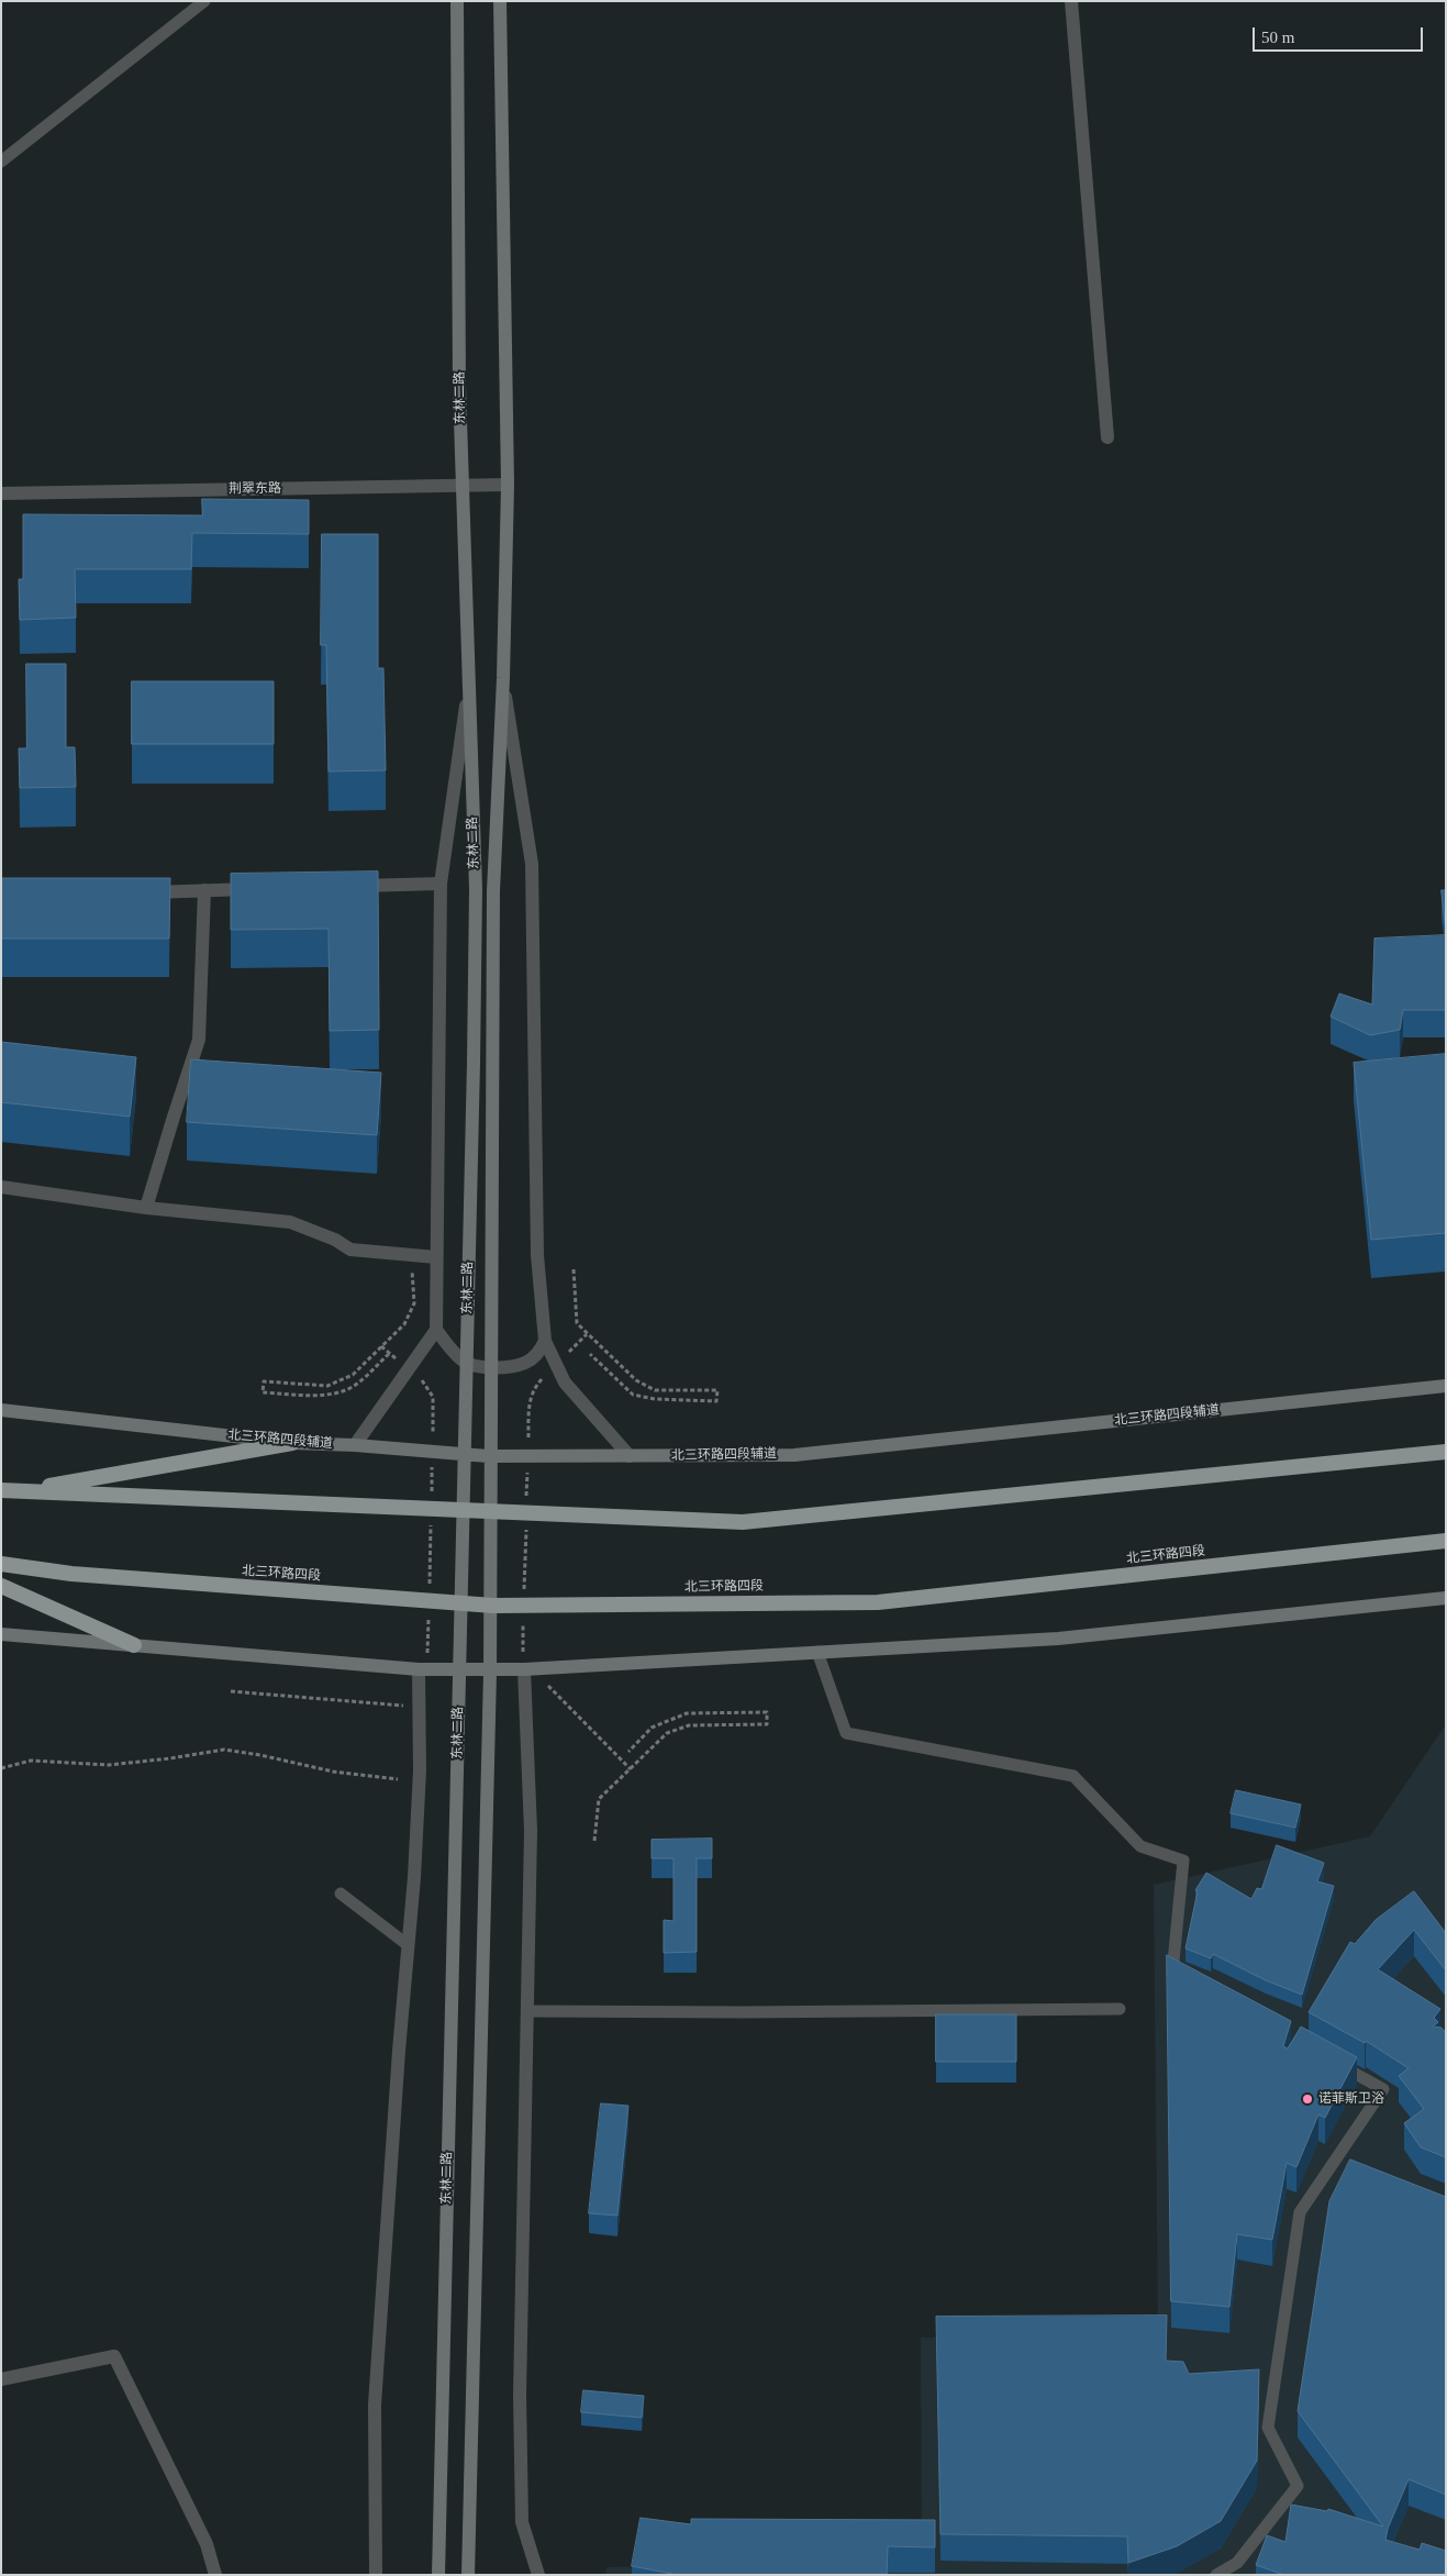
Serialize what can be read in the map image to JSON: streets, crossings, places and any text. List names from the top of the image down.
{
  "streets": {
    "highway": ["北三环路四段"],
    "main road": ["东林二路", "北三环路四段辅道"],
    "street": ["荆翠东路"]
  },
  "crossings": [
    ["东林二路", "荆翠东路"]
  ],
  "places": ["诺菲斯卫浴"],
  "scale_bar": "50 m"
}
